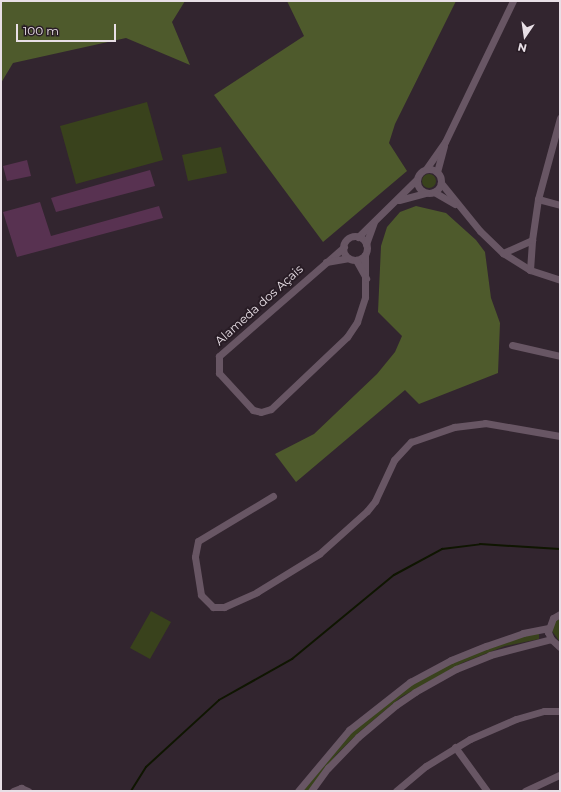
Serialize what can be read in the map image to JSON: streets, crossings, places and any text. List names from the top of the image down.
{
  "streets": {
    "street": ["Alameda dos Açais"]
  },
  "scale_bar": "100 m",
  "north": "bottom"
}
